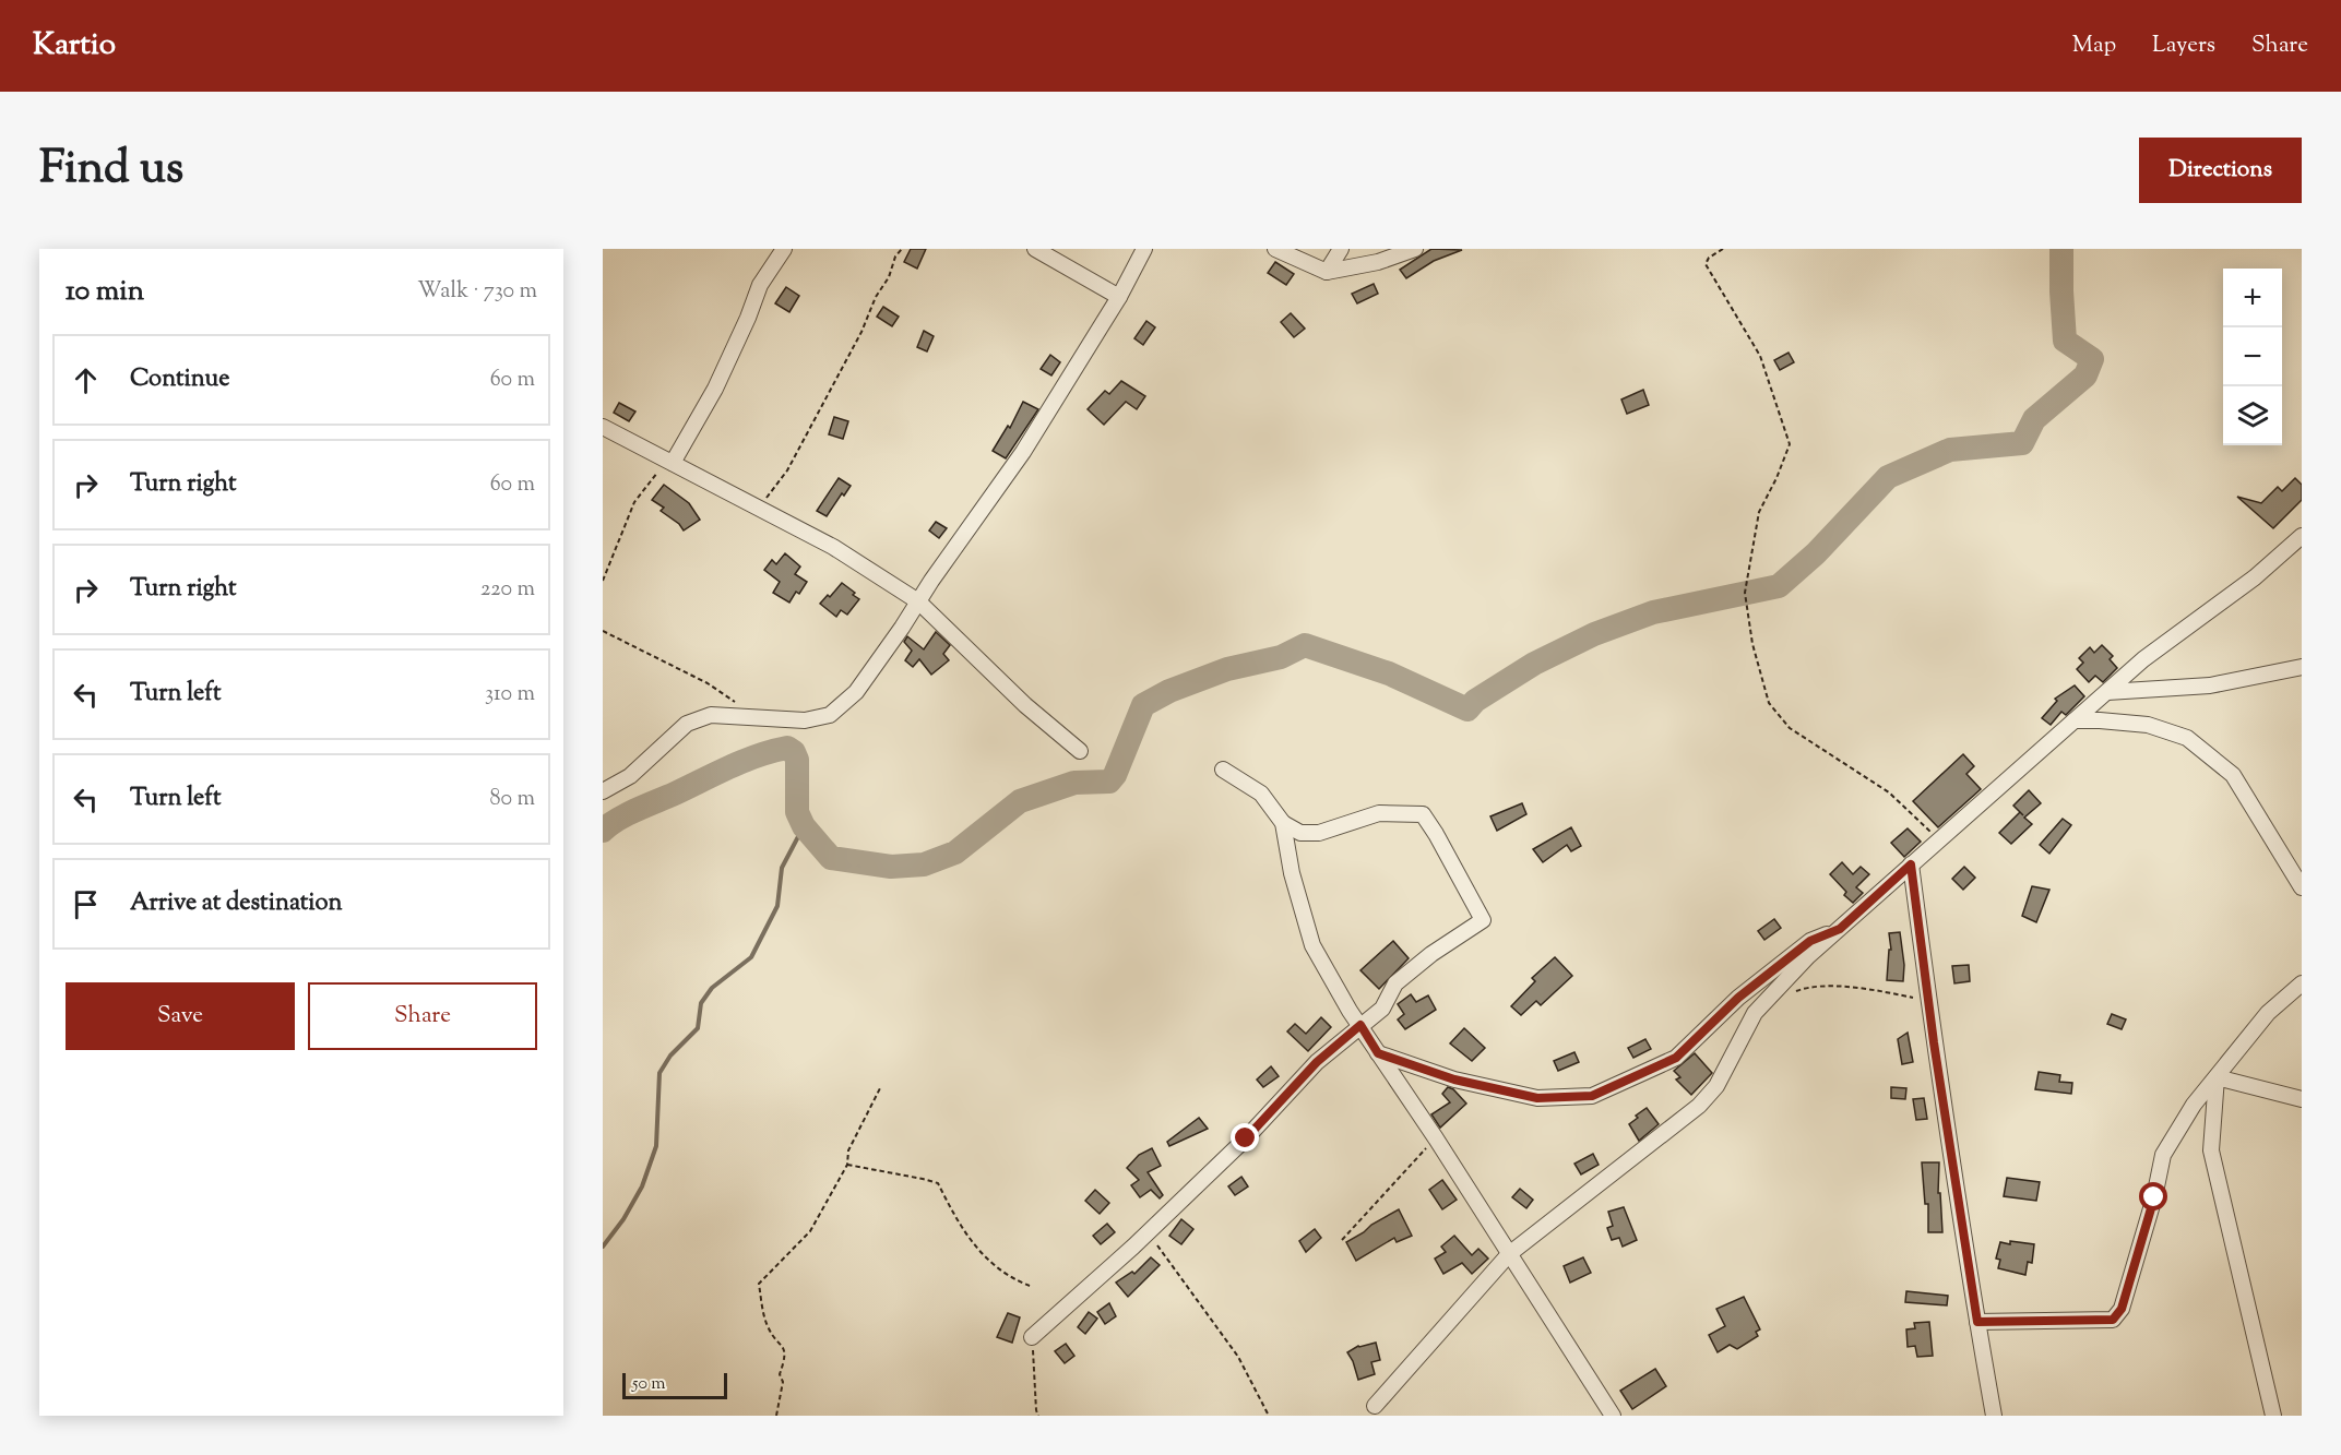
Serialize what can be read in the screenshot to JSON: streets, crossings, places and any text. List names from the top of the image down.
{
  "scale_bar": "50 m",
  "page": {
    "header": "Kartio",
    "nav": ["Map", "Layers", "Share"],
    "title": "Find us",
    "buttons": [
      "Directions",
      ["Save", "Share"]
    ],
    "heading": ["10 min", "Walk · 730 m"],
    "map_buttons": ["+", "−"],
    "list": [
      ["Continue", "60 m"],
      ["Turn right", "60 m"],
      ["Turn right", "220 m"],
      ["Turn left", "310 m"],
      ["Turn left", "80 m"],
      "Arrive at destination"
    ],
    "scale": "50 m"
  }
}
